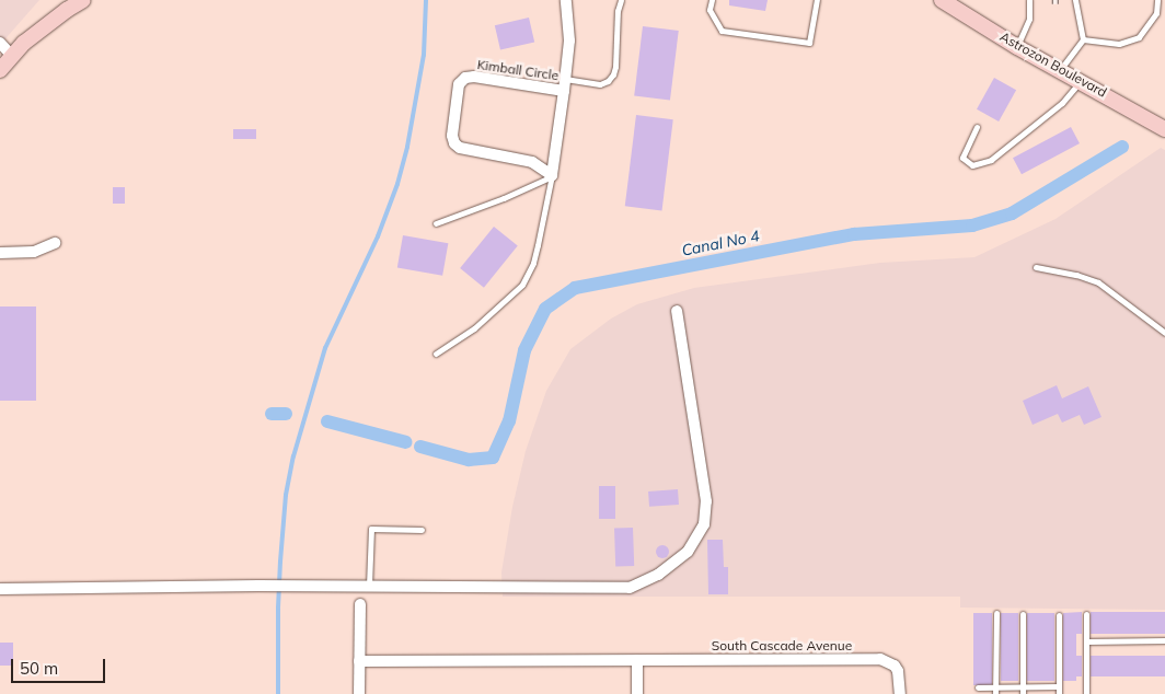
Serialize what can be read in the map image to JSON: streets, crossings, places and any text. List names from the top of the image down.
{
  "streets": {
    "main road": ["Astrozon Boulevard"],
    "street": ["Kimball Circle", "South Cascade Avenue"]
  },
  "water": ["Canal No 4"],
  "scale_bar": "50 m"
}
